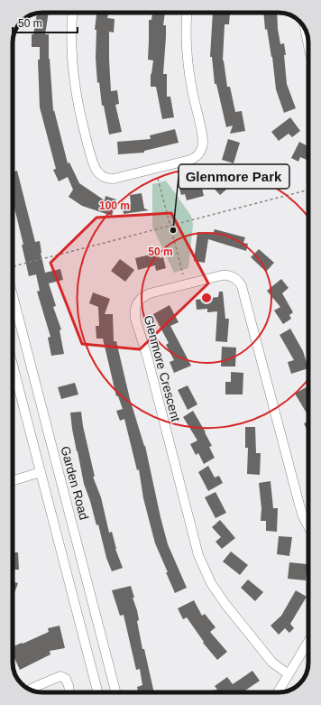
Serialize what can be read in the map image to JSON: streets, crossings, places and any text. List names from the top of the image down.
{
  "streets": {
    "street": ["Glenmore Crescent", "Garden Road"]
  },
  "places": ["Glenmore Park"],
  "scale_bar": "50 m",
  "rings": ["100 m", "50 m"]
}
